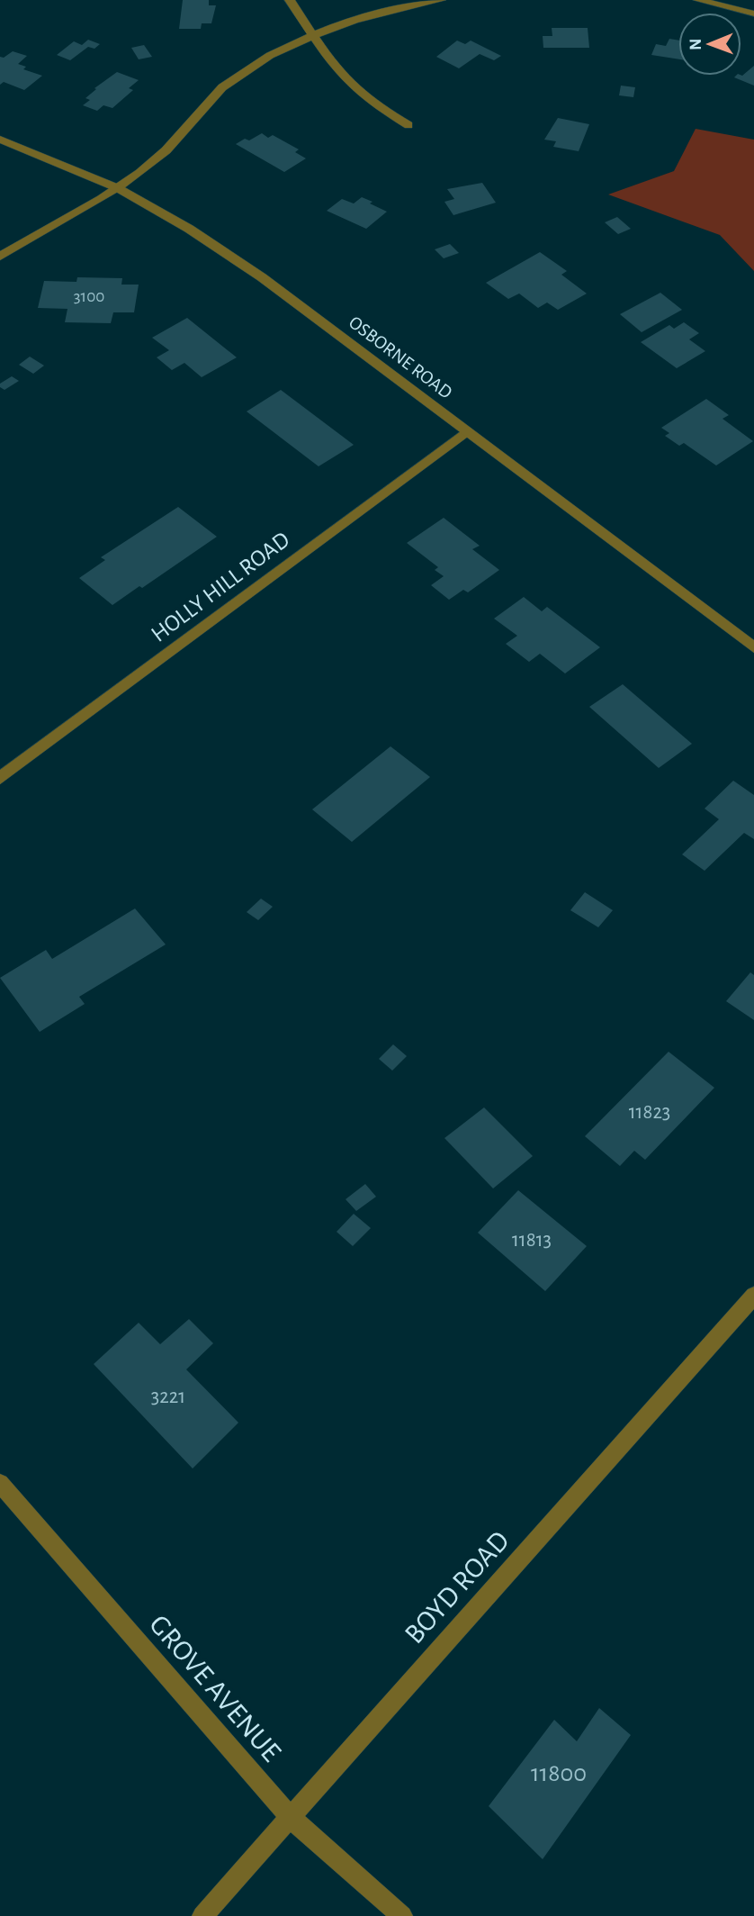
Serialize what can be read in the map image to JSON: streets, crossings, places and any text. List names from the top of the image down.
{
  "streets": {
    "street": [
      "OSBORNE ROAD",
      "HOLLY HILL ROAD",
      "BOYD ROAD",
      "GROVE AVENUE"
    ]
  },
  "crossings": [
    ["OSBORNE ROAD", "HOLLY HILL ROAD"],
    ["BOYD ROAD", "GROVE AVENUE"]
  ],
  "house_numbers": [
    "3100",
    "11823",
    "11813",
    "3221",
    "11800"
  ],
  "north": "left"
}
